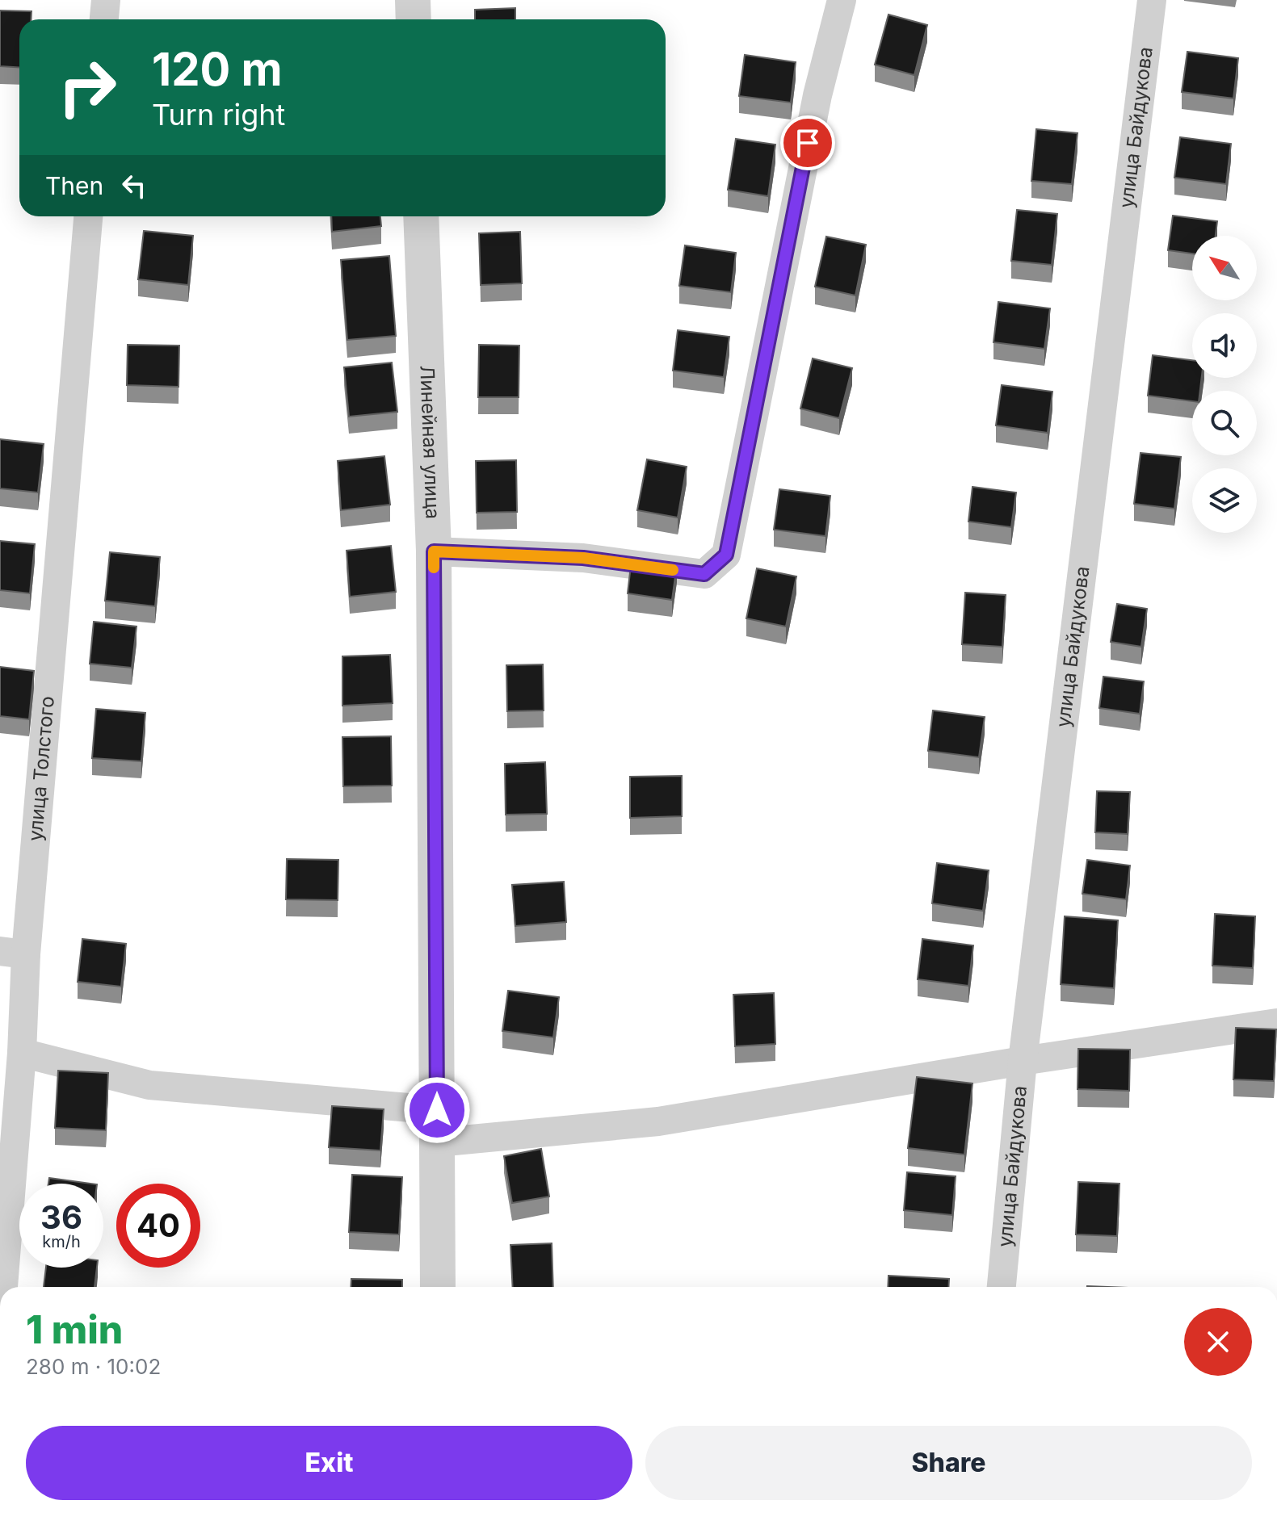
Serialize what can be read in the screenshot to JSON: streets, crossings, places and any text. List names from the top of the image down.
{
  "streets": {
    "street": ["улица Байдукова", "Линейная улица", "улица Толстого"]
  },
  "north": "top left",
  "page": {
    "turn": ["120 m", "Turn right"],
    "then": "Then",
    "speed": "36 km/h",
    "limit": "40",
    "heading": ["1 min", "280 m · 10:02"],
    "buttons": ["Exit", "Share"]
  }
}
